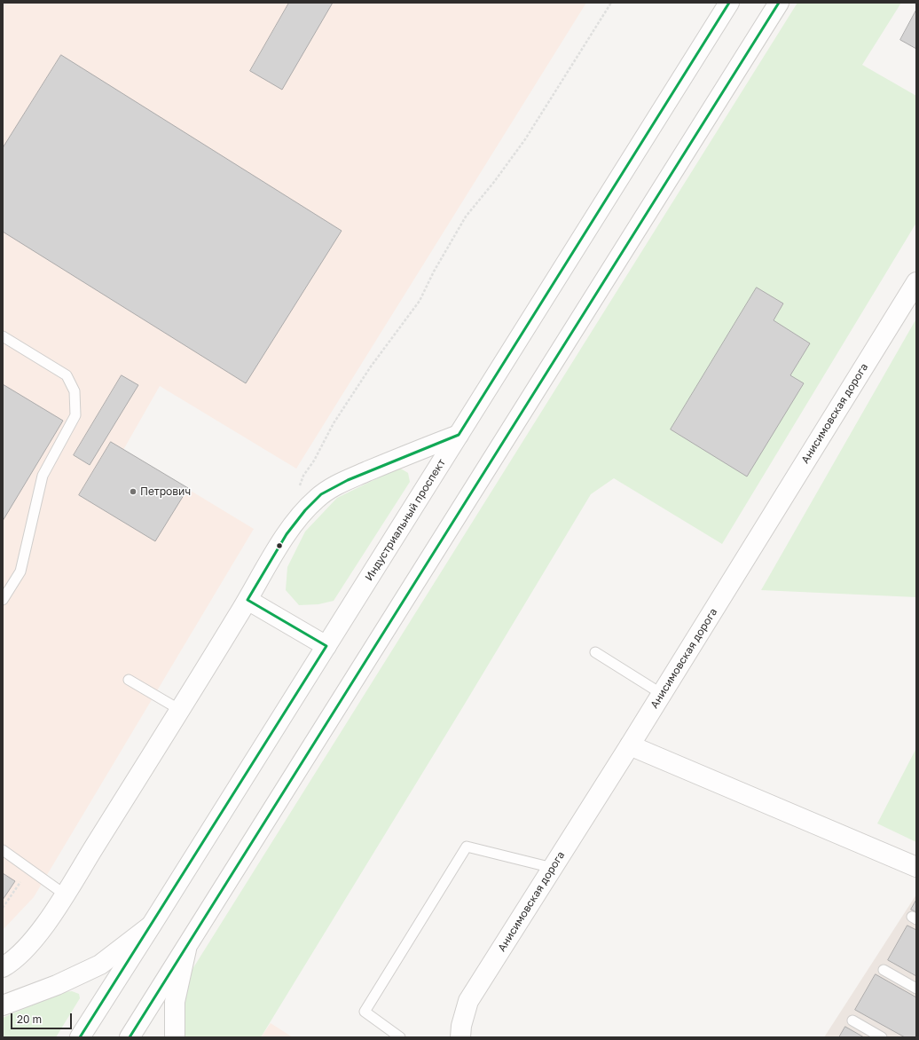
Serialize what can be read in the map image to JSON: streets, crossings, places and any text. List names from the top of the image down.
{
  "streets": {
    "main road": ["Анисимовская дорога", "Индустриальный проспект"]
  },
  "places": ["Петрович"],
  "scale_bar": "20 m"
}
